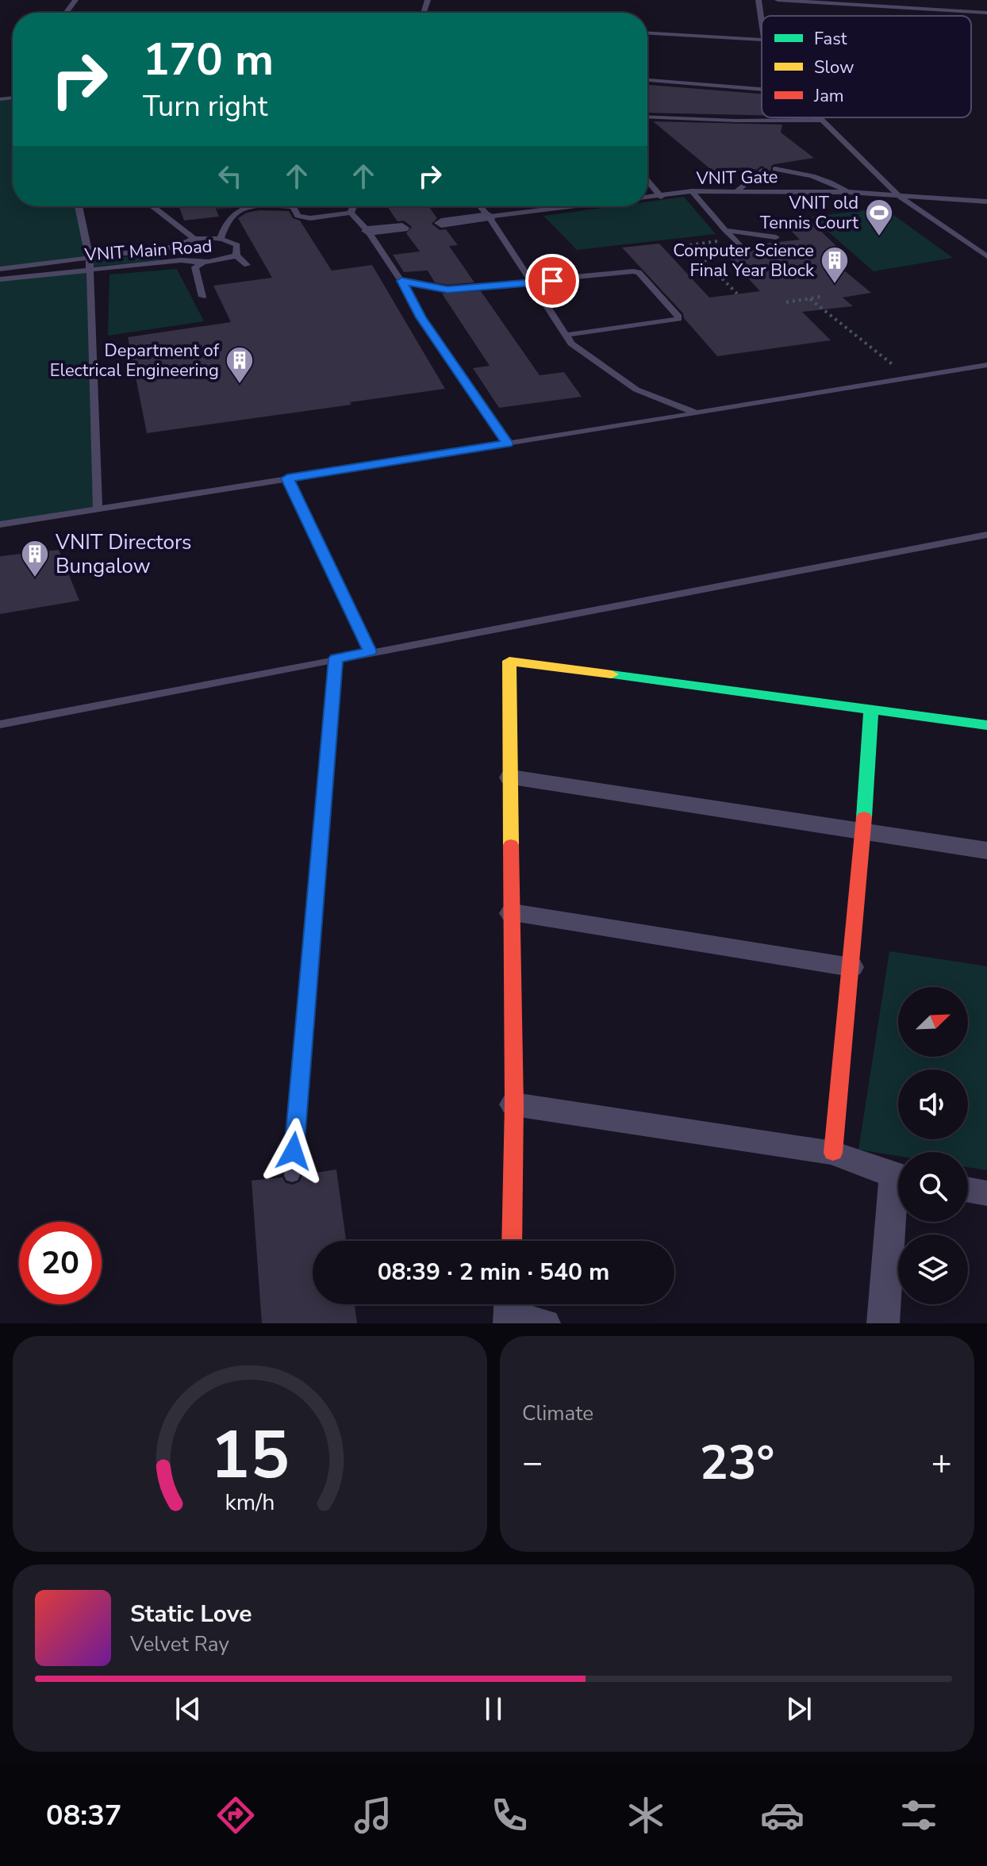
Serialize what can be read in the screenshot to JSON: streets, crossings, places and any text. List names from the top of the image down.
{
  "streets": {
    "lane": ["VNIT Gate", "VNIT Main Road"]
  },
  "places": {
    "sports": ["VNIT old Tennis Court"],
    "building": ["Computer Science Final Year Block", "Department of Electrical Engineering", "VNIT Directors Bungalow"]
  },
  "legend": ["Fast", "Slow", "Jam"],
  "north": "top right",
  "page": {
    "turn": ["170 m", "Turn right"],
    "limit": "20",
    "trip": "08:39 · 2 min · 540 m",
    "tile": "Climate",
    "heat": ["−", "23°", "+"],
    "song": ["Static Love", "Velvet Ray"],
    "tabs": "08:37",
    "gauge": ["15", "km/h"]
  }
}
